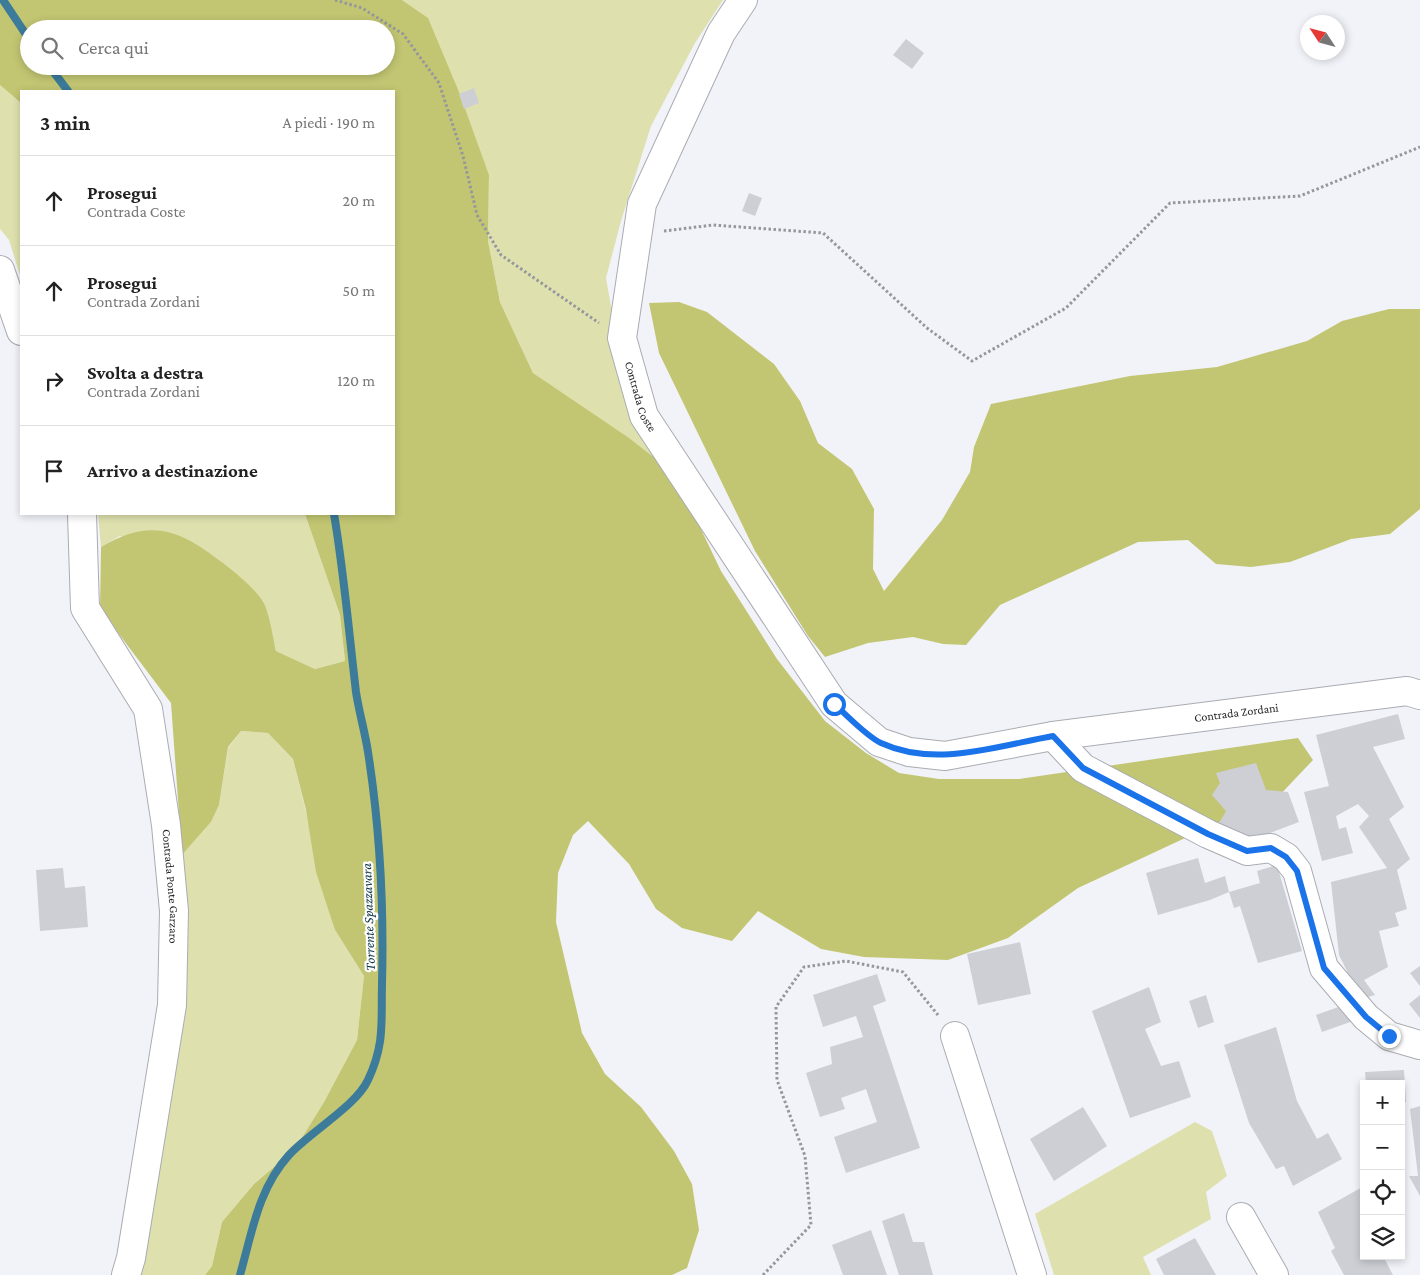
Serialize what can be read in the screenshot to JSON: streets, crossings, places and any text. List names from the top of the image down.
{
  "streets": {
    "street": ["Contrada Coste", "Contrada Zordani", "Contrada Ponte Garzaro"]
  },
  "crossings": [
    ["Contrada Coste", "Contrada Zordani"]
  ],
  "water": ["Torrente Spazzavara"],
  "north": "top left",
  "page": {
    "search": "Cerca qui",
    "heading": ["3 min", "A piedi · 190 m"],
    "list": [
      ["Prosegui", "Contrada Coste", "20 m"],
      ["Prosegui", "Contrada Zordani", "50 m"],
      ["Svolta a destra", "Contrada Zordani", "120 m"],
      "Arrivo a destinazione"
    ],
    "map_buttons": ["+", "−"]
  }
}
